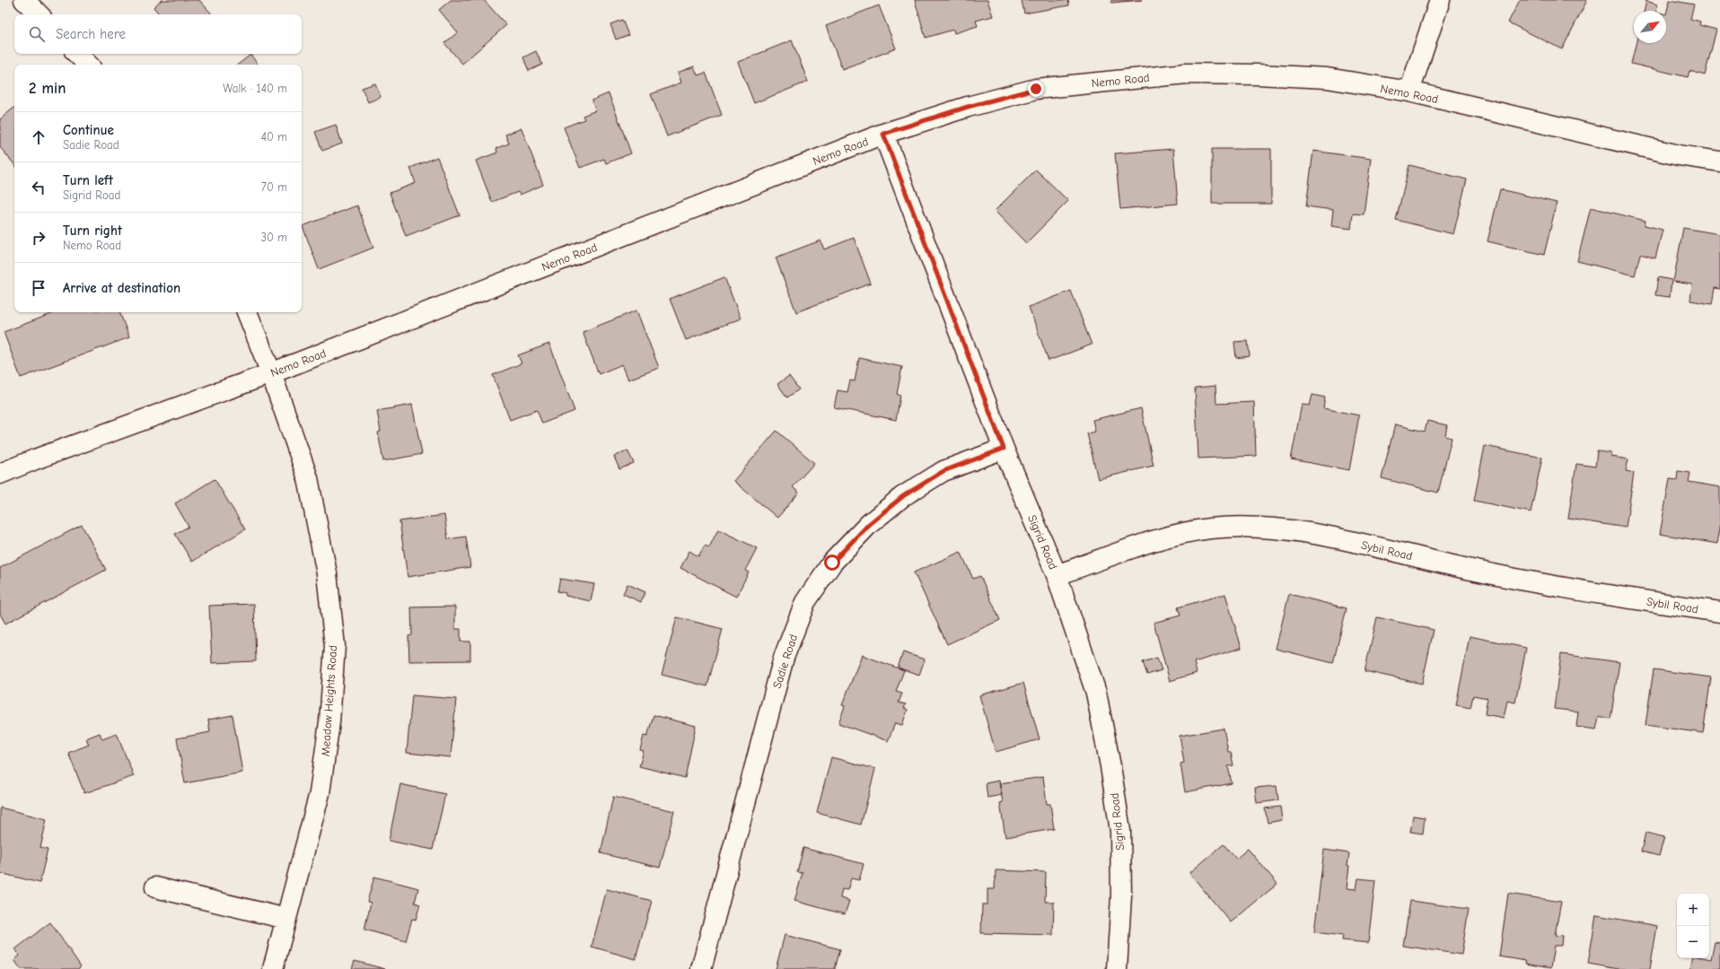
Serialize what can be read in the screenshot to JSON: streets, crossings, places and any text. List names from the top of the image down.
{
  "streets": {
    "street": [
      "Nemo Road",
      "Sigrid Road",
      "Sybil Road",
      "Sadie Road",
      "Meadow Heights Road"
    ]
  },
  "crossings": [
    ["Nemo Road", "Sigrid Road"],
    ["Nemo Road", "Meadow Heights Road"],
    ["Sigrid Road", "Sybil Road"],
    ["Sigrid Road", "Sadie Road"]
  ],
  "north": "top right",
  "page": {
    "search": "Search here",
    "heading": ["2 min", "Walk · 140 m"],
    "list": [
      ["Continue", "Sadie Road", "40 m"],
      ["Turn left", "Sigrid Road", "70 m"],
      ["Turn right", "Nemo Road", "30 m"],
      "Arrive at destination"
    ],
    "map_buttons": ["+", "−"]
  }
}
